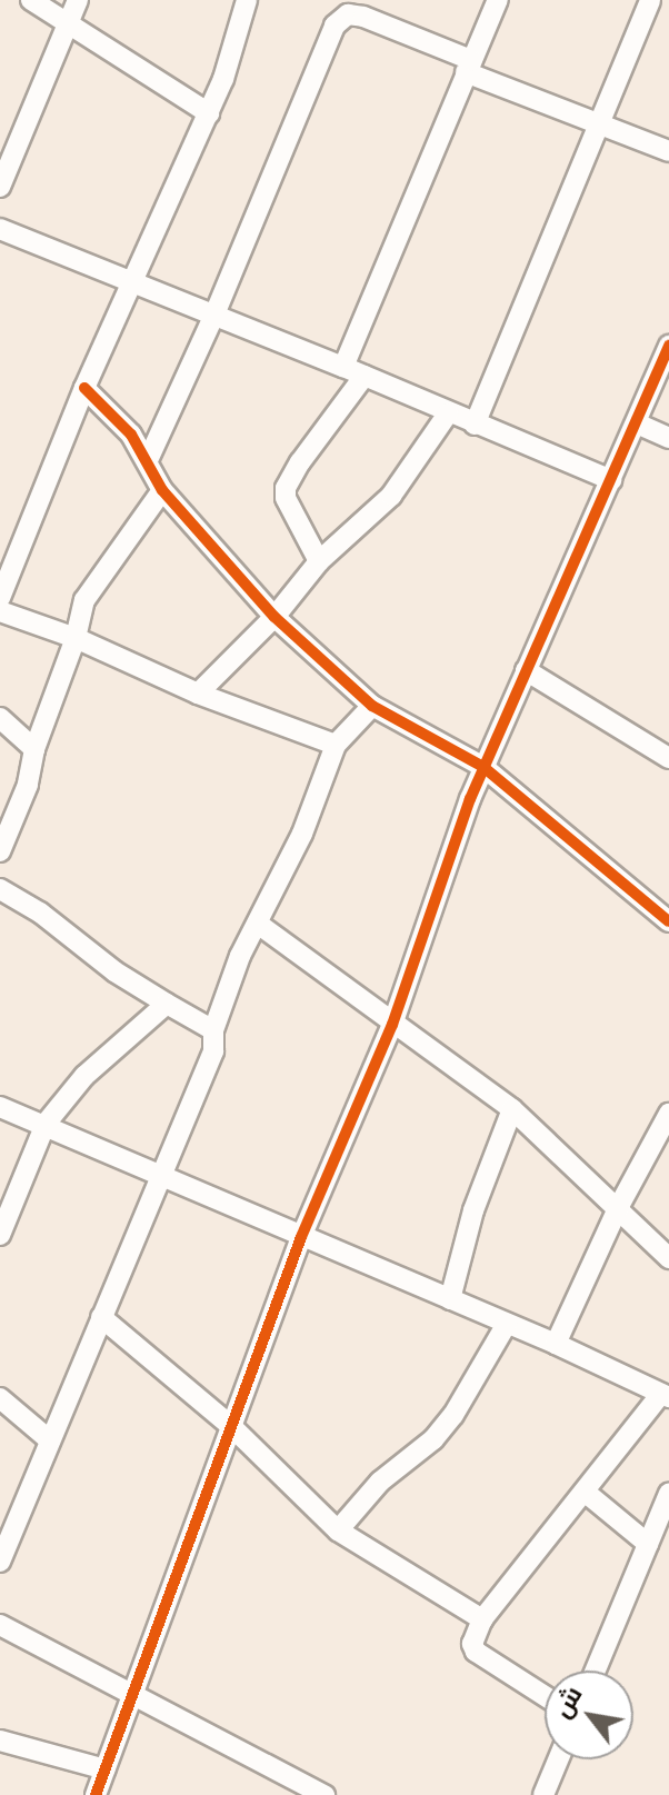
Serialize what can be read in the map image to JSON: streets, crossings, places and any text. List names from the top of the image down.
{
  "north": "top left"
}
